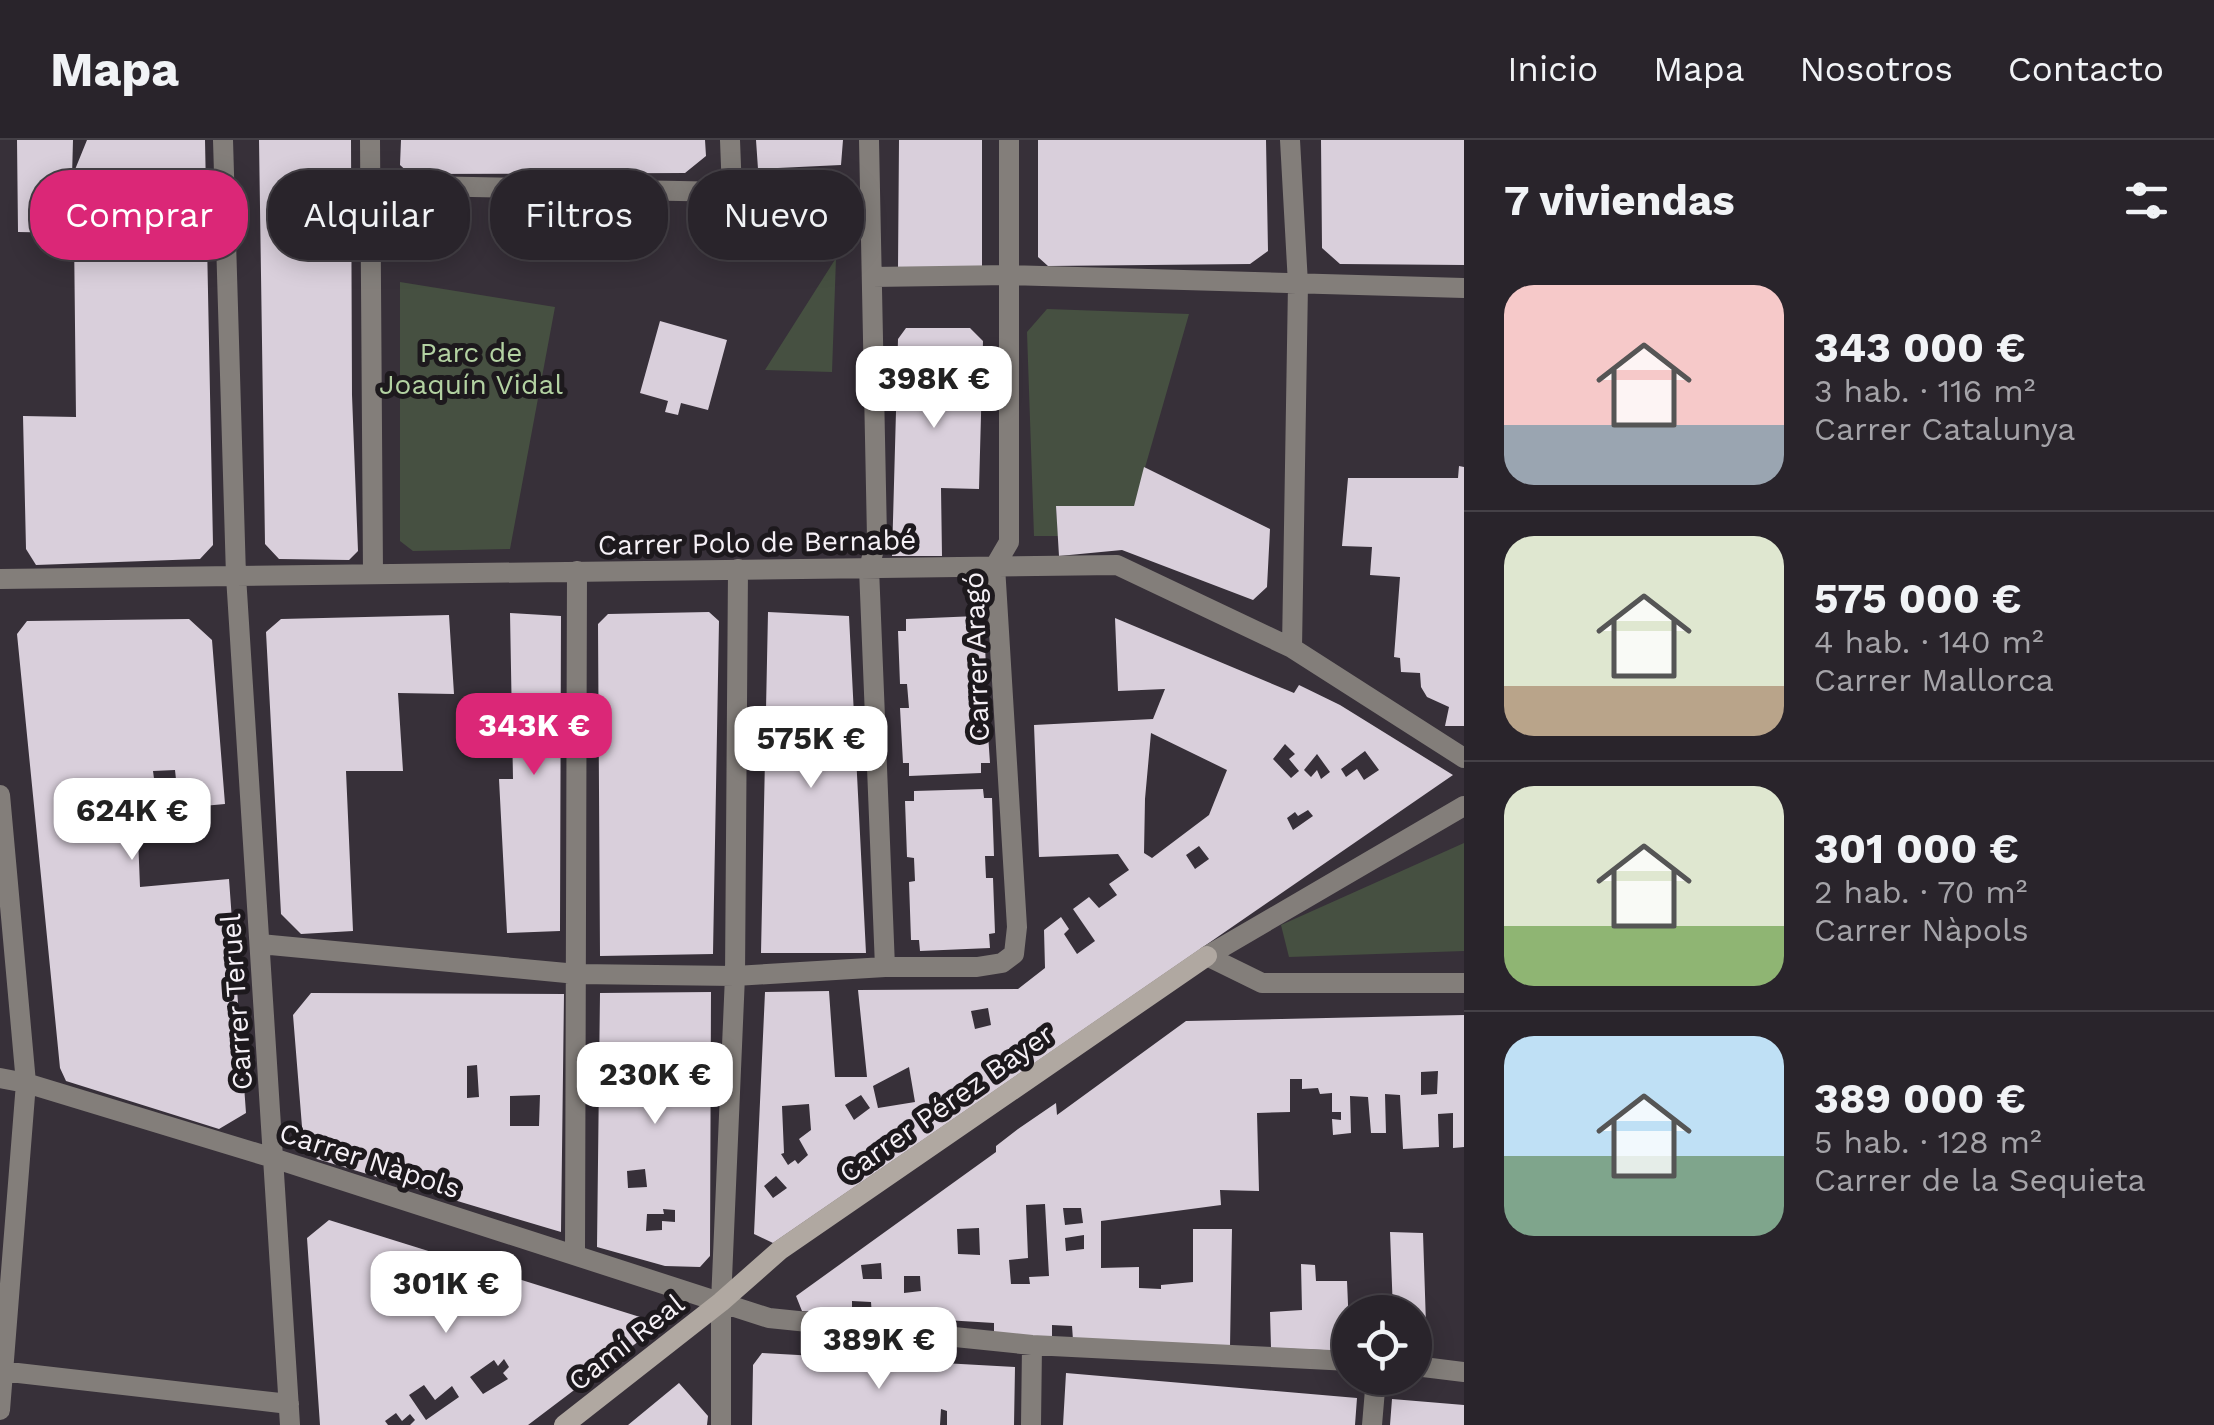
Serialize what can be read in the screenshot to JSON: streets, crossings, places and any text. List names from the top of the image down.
{
  "streets": {
    "street": [
      "Carrer Polo de Bernabé",
      "Carrer Aragó",
      "Carrer Teruel",
      "Carrer Pérez Bayer",
      "Carrer Nàpols",
      "Camí Real"
    ]
  },
  "crossings": [
    ["Carrer Polo de Bernabé", "Carrer Aragó"],
    ["Carrer Polo de Bernabé", "Carrer Teruel"],
    ["Carrer Teruel", "Carrer Nàpols"],
    ["Carrer Pérez Bayer", "Carrer Nàpols"],
    ["Carrer Pérez Bayer", "Camí Real"],
    ["Carrer Nàpols", "Camí Real"]
  ],
  "parks": ["Parc de Joaquín Vidal"],
  "page": {
    "header": "Mapa",
    "nav": [
      "Inicio",
      "Mapa",
      "Nosotros",
      "Contacto"
    ],
    "heading": "7 viviendas",
    "chip": [
      "Comprar",
      "Alquilar",
      "Filtros",
      "Nuevo"
    ],
    "list": [
      {
        "name": "343 000 €",
        "note": "3 hab. · 116 m² · Carrer Catalunya"
      },
      {
        "name": "575 000 €",
        "note": "4 hab. · 140 m² · Carrer Mallorca"
      },
      {
        "name": "301 000 €",
        "note": "2 hab. · 70 m² · Carrer Nàpols"
      },
      {
        "name": "389 000 €",
        "note": "5 hab. · 128 m² · Carrer de la Sequieta"
      }
    ],
    "price": [
      "398K €",
      "343K €",
      "575K €",
      "624K €",
      "230K €",
      "301K €",
      "389K €"
    ]
  }
}
